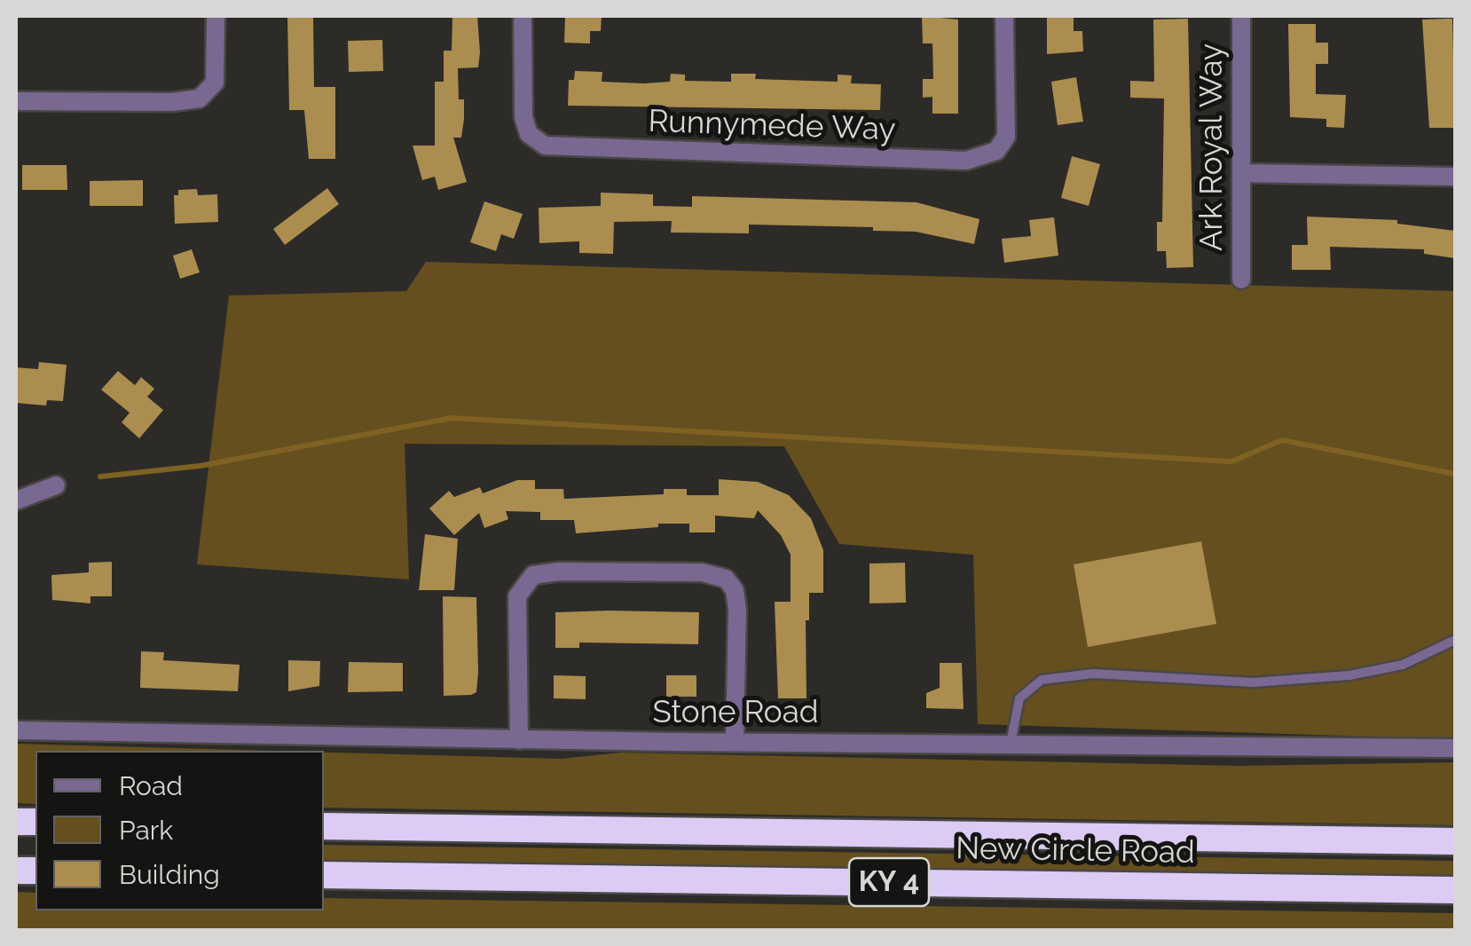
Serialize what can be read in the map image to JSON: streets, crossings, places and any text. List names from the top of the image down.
{
  "streets": {
    "highway": ["New Circle Road", "KY 4"],
    "street": ["Runnymede Way", "Ark Royal Way", "Stone Road"]
  },
  "legend": ["Road", "Park", "Building"]
}
